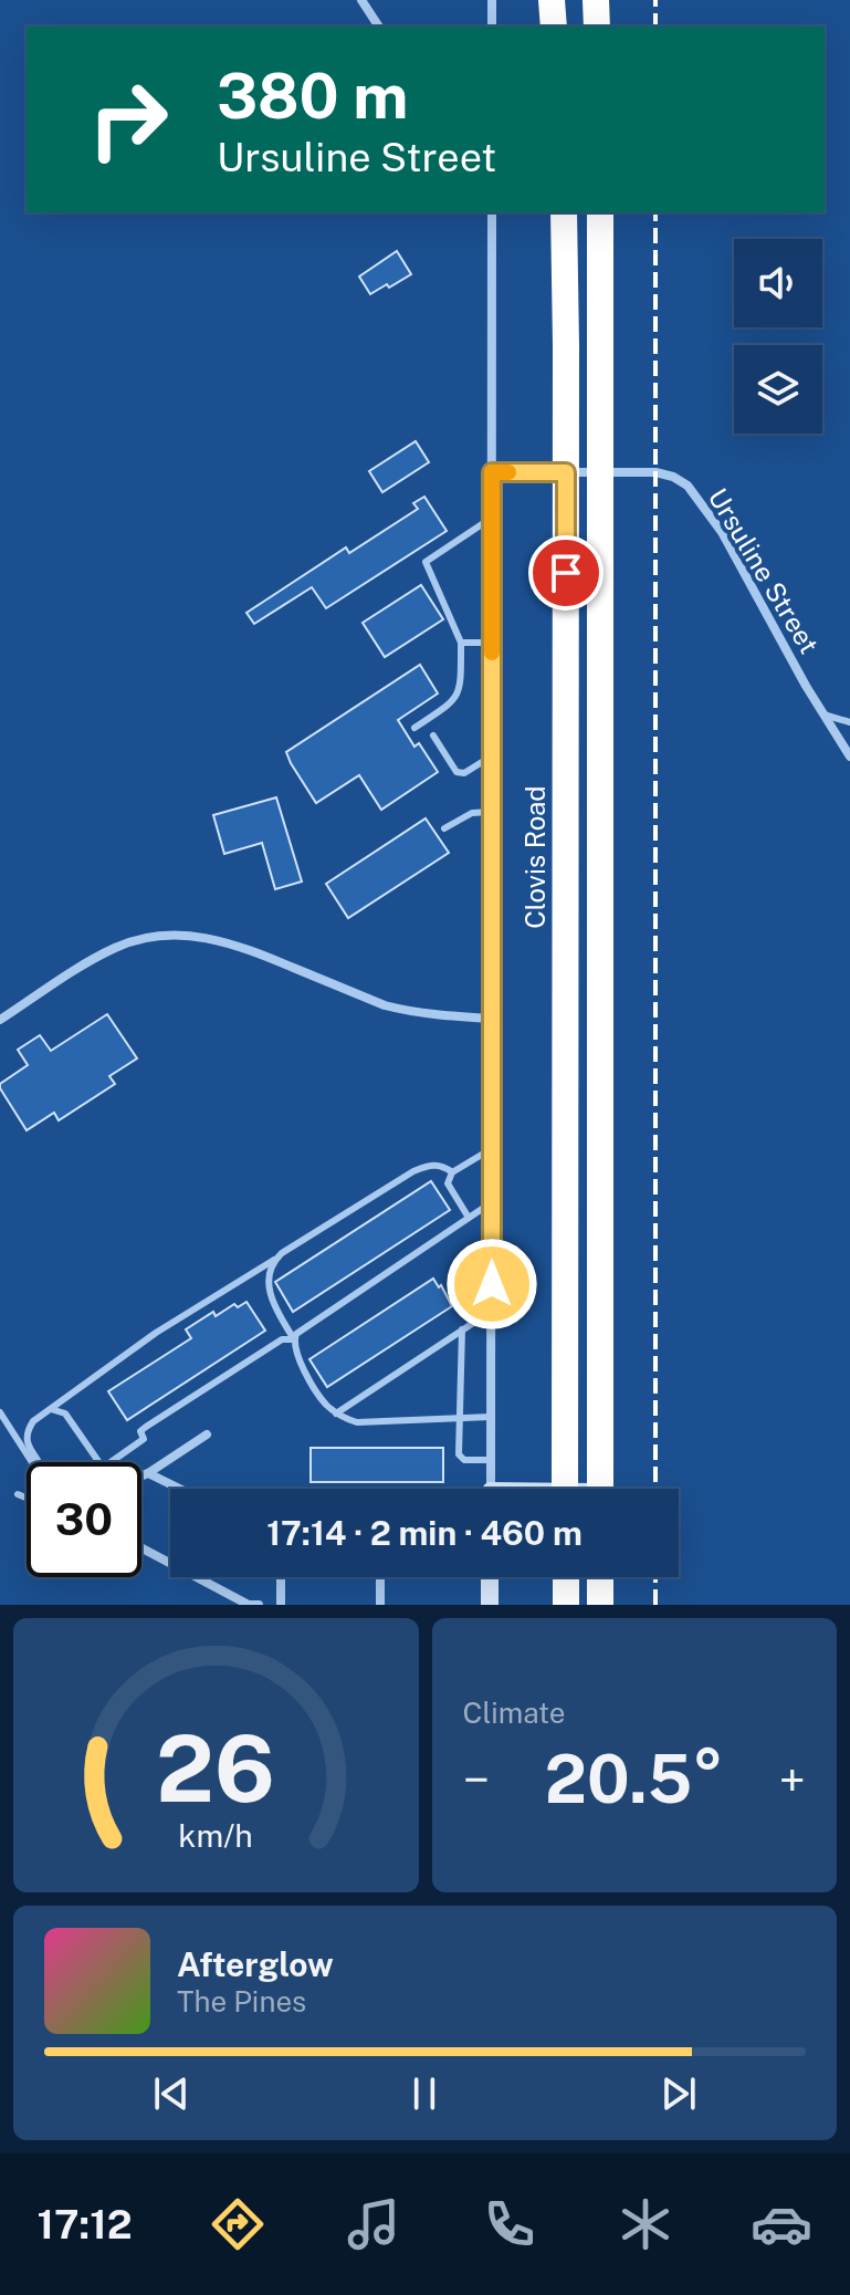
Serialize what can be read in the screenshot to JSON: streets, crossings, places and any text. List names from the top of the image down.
{
  "streets": {
    "highway": ["Clovis Road"],
    "street": ["Ursuline Street"]
  },
  "crossings": [
    ["Ursuline Street", "Clovis Road"]
  ],
  "page": {
    "turn": ["380 m", "Ursuline Street"],
    "limit": "30",
    "trip": "17:14 · 2 min · 460 m",
    "tile": "Climate",
    "heat": ["−", "20.5°", "+"],
    "song": ["Afterglow", "The Pines"],
    "tabs": "17:12",
    "gauge": ["26", "km/h"]
  }
}
